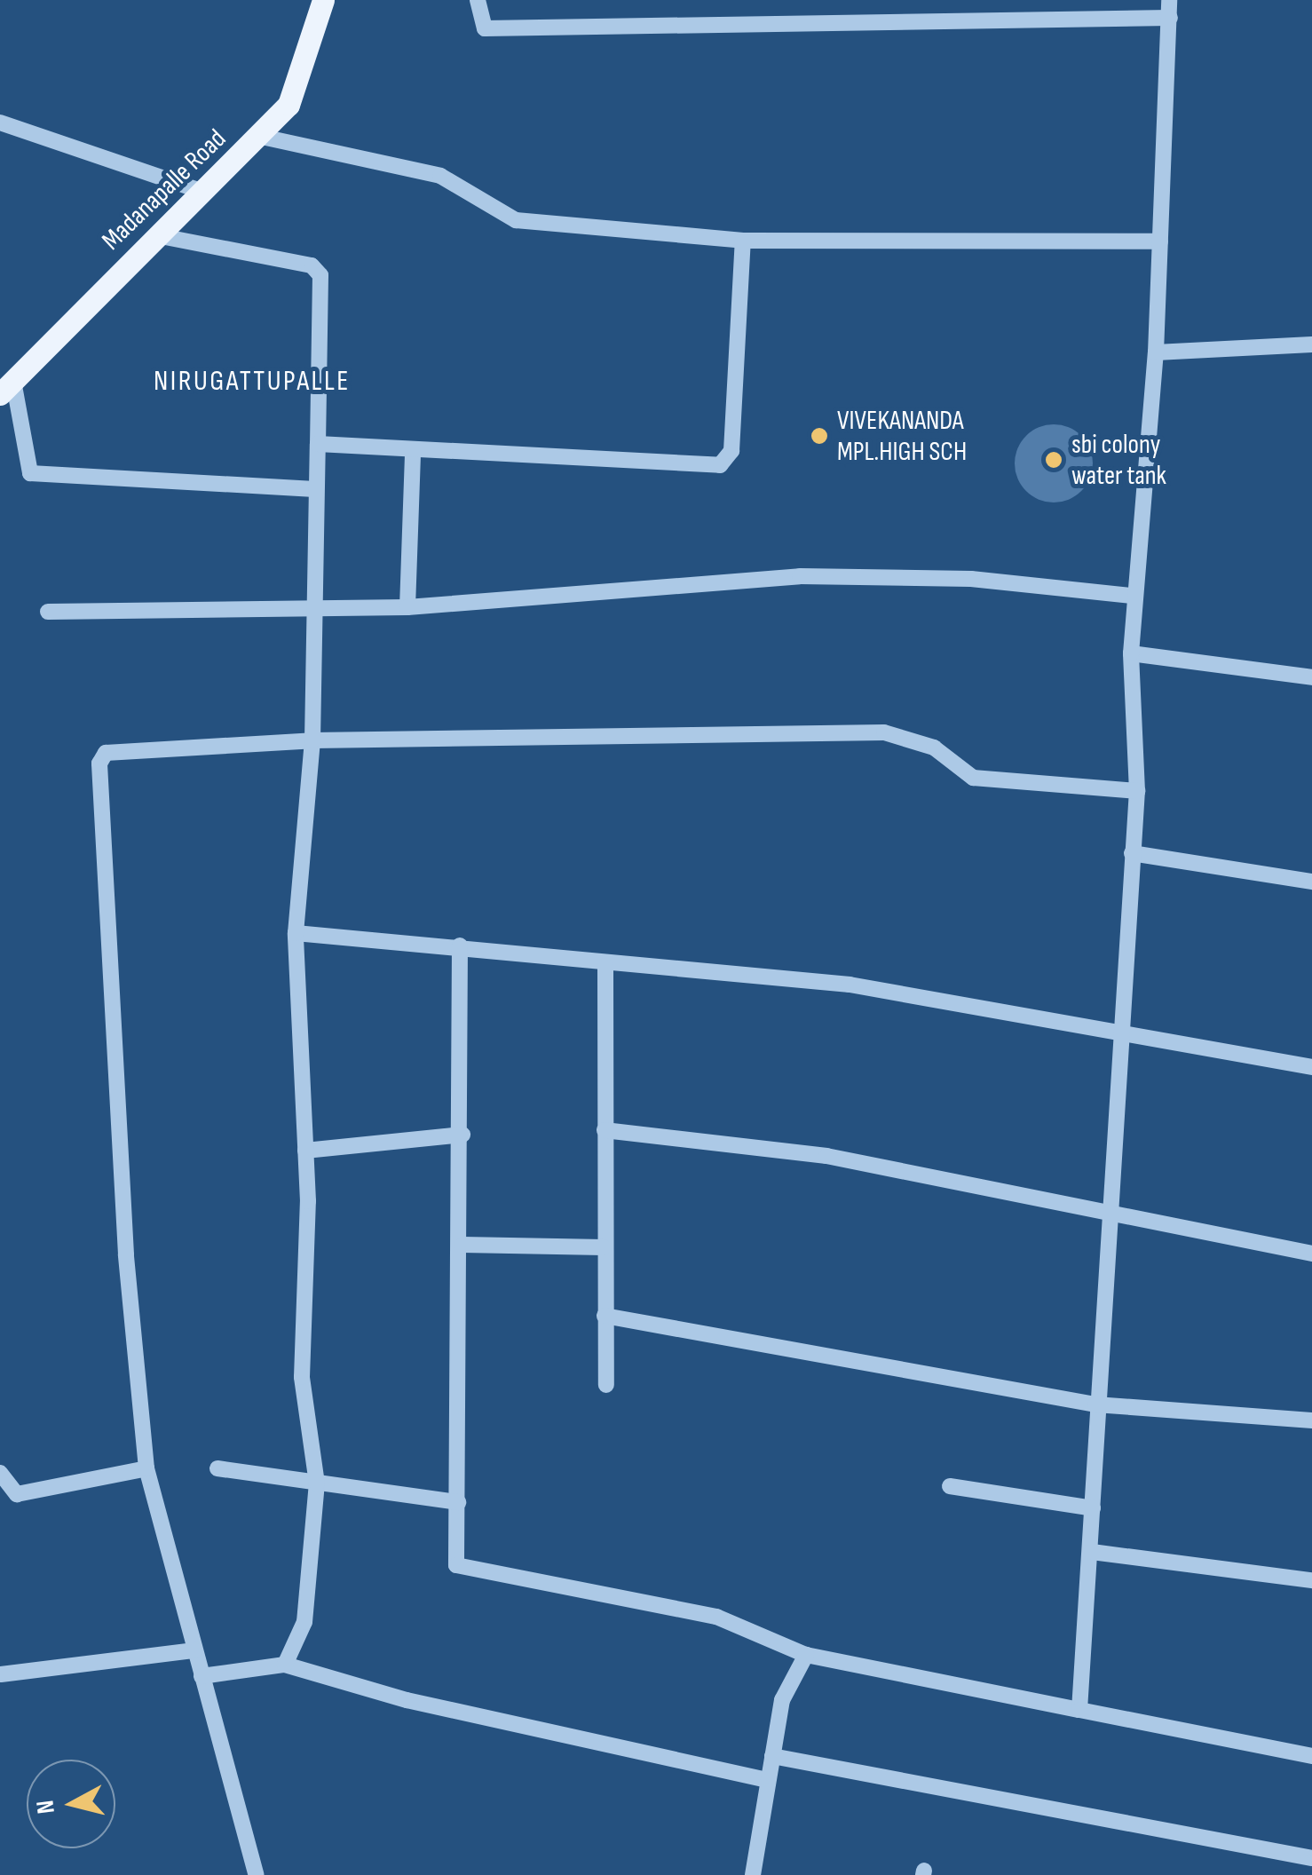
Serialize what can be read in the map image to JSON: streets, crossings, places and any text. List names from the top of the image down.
{
  "streets": {
    "main road": ["Madanapalle Road"]
  },
  "districts": ["NIRUGATTUPALLE"],
  "places": ["VIVEKANANDA MPL.HIGH SCH", "sbi colony water tank"],
  "north": "left"
}
